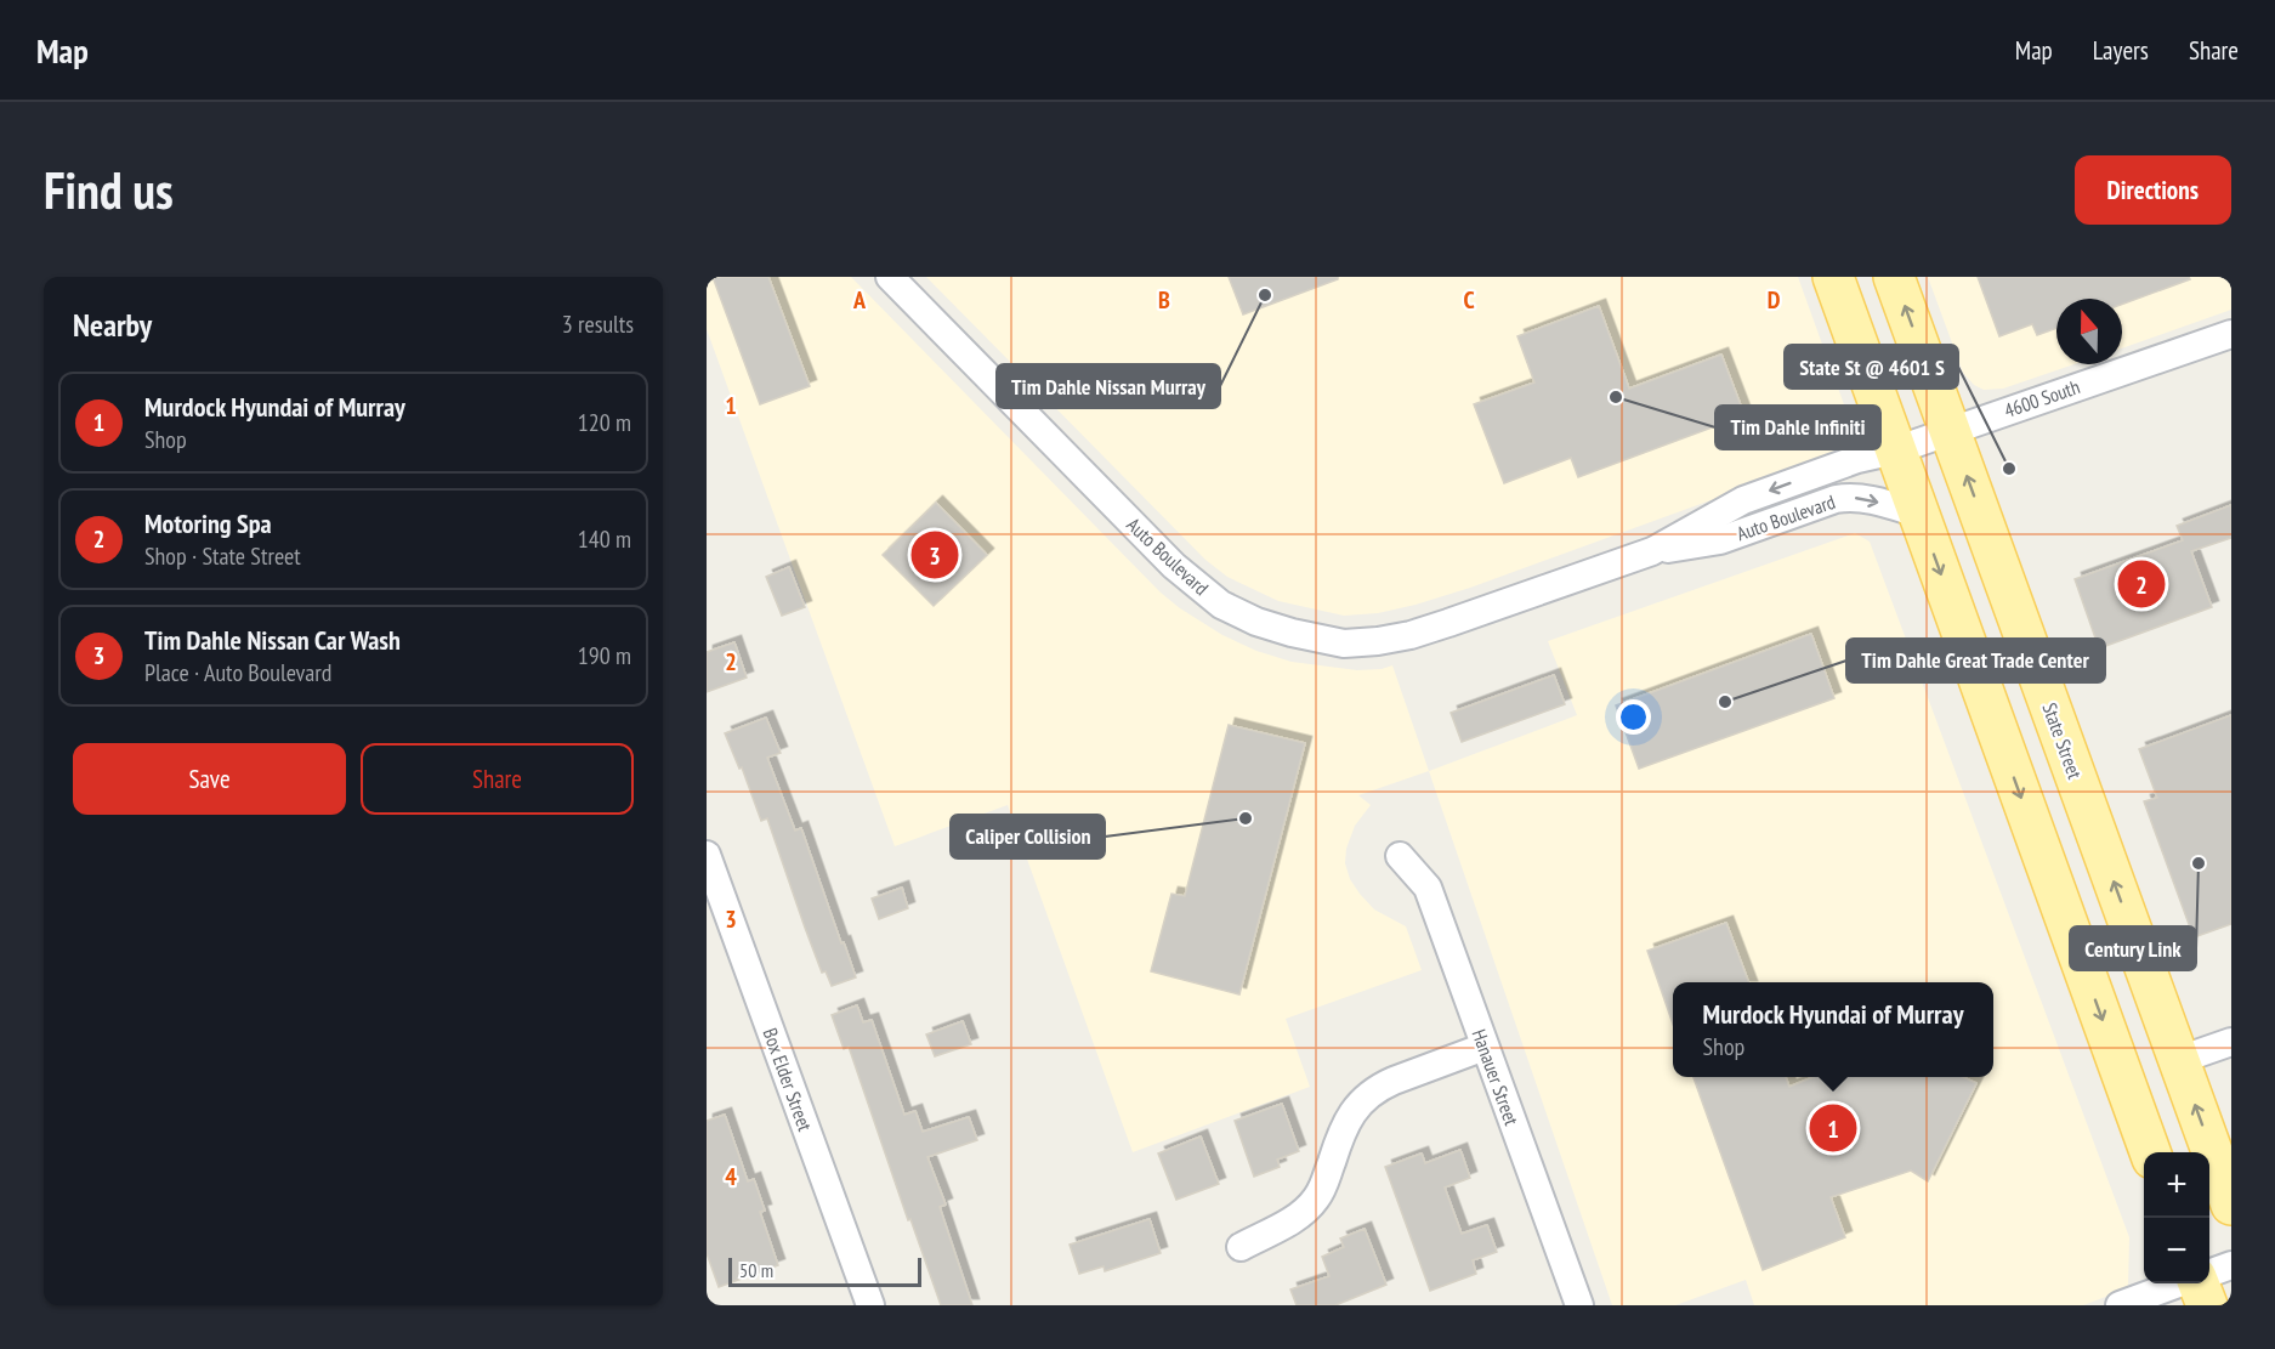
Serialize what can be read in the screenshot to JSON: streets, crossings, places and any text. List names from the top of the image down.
{
  "streets": {
    "main road": ["State Street"],
    "street": [
      "4600 South",
      "Auto Boulevard",
      "Hanauer Street",
      "Box Elder Street"
    ]
  },
  "crossings": [
    ["4600 South", "Auto Boulevard"],
    ["4600 South", "State Street"]
  ],
  "places": [
    "Tim Dahle Nissan Murray",
    "Tim Dahle Infiniti",
    "State St @ 4601 S",
    "Tim Dahle Great Trade Center",
    "Caliper Collision",
    "Century Link"
  ],
  "scale_bar": "50 m",
  "north": "top",
  "page": {
    "header": "Map",
    "nav": ["Map", "Layers", "Share"],
    "buttons": [
      "Directions",
      ["Save", "Share"]
    ],
    "title": "Find us",
    "heading": ["Nearby", "3 results"],
    "list": [
      {
        "mark": "1",
        "name": "Murdock Hyundai of Murray",
        "note": "Shop",
        "value": "120 m"
      },
      {
        "mark": "2",
        "name": "Motoring Spa",
        "note": "Shop · State Street",
        "value": "140 m"
      },
      {
        "mark": "3",
        "name": "Tim Dahle Nissan Car Wash",
        "note": "Place · Auto Boulevard",
        "value": "190 m"
      }
    ],
    "pins": ["3", "2", "1"],
    "popup": ["Murdock Hyundai of Murray", "Shop"],
    "map_buttons": ["+", "−"],
    "scale": "50 m"
  },
  "grid": {
    "columns": [
      "A",
      "B",
      "C",
      "D"
    ],
    "rows": [
      "1",
      "2",
      "3",
      "4"
    ]
  }
}
